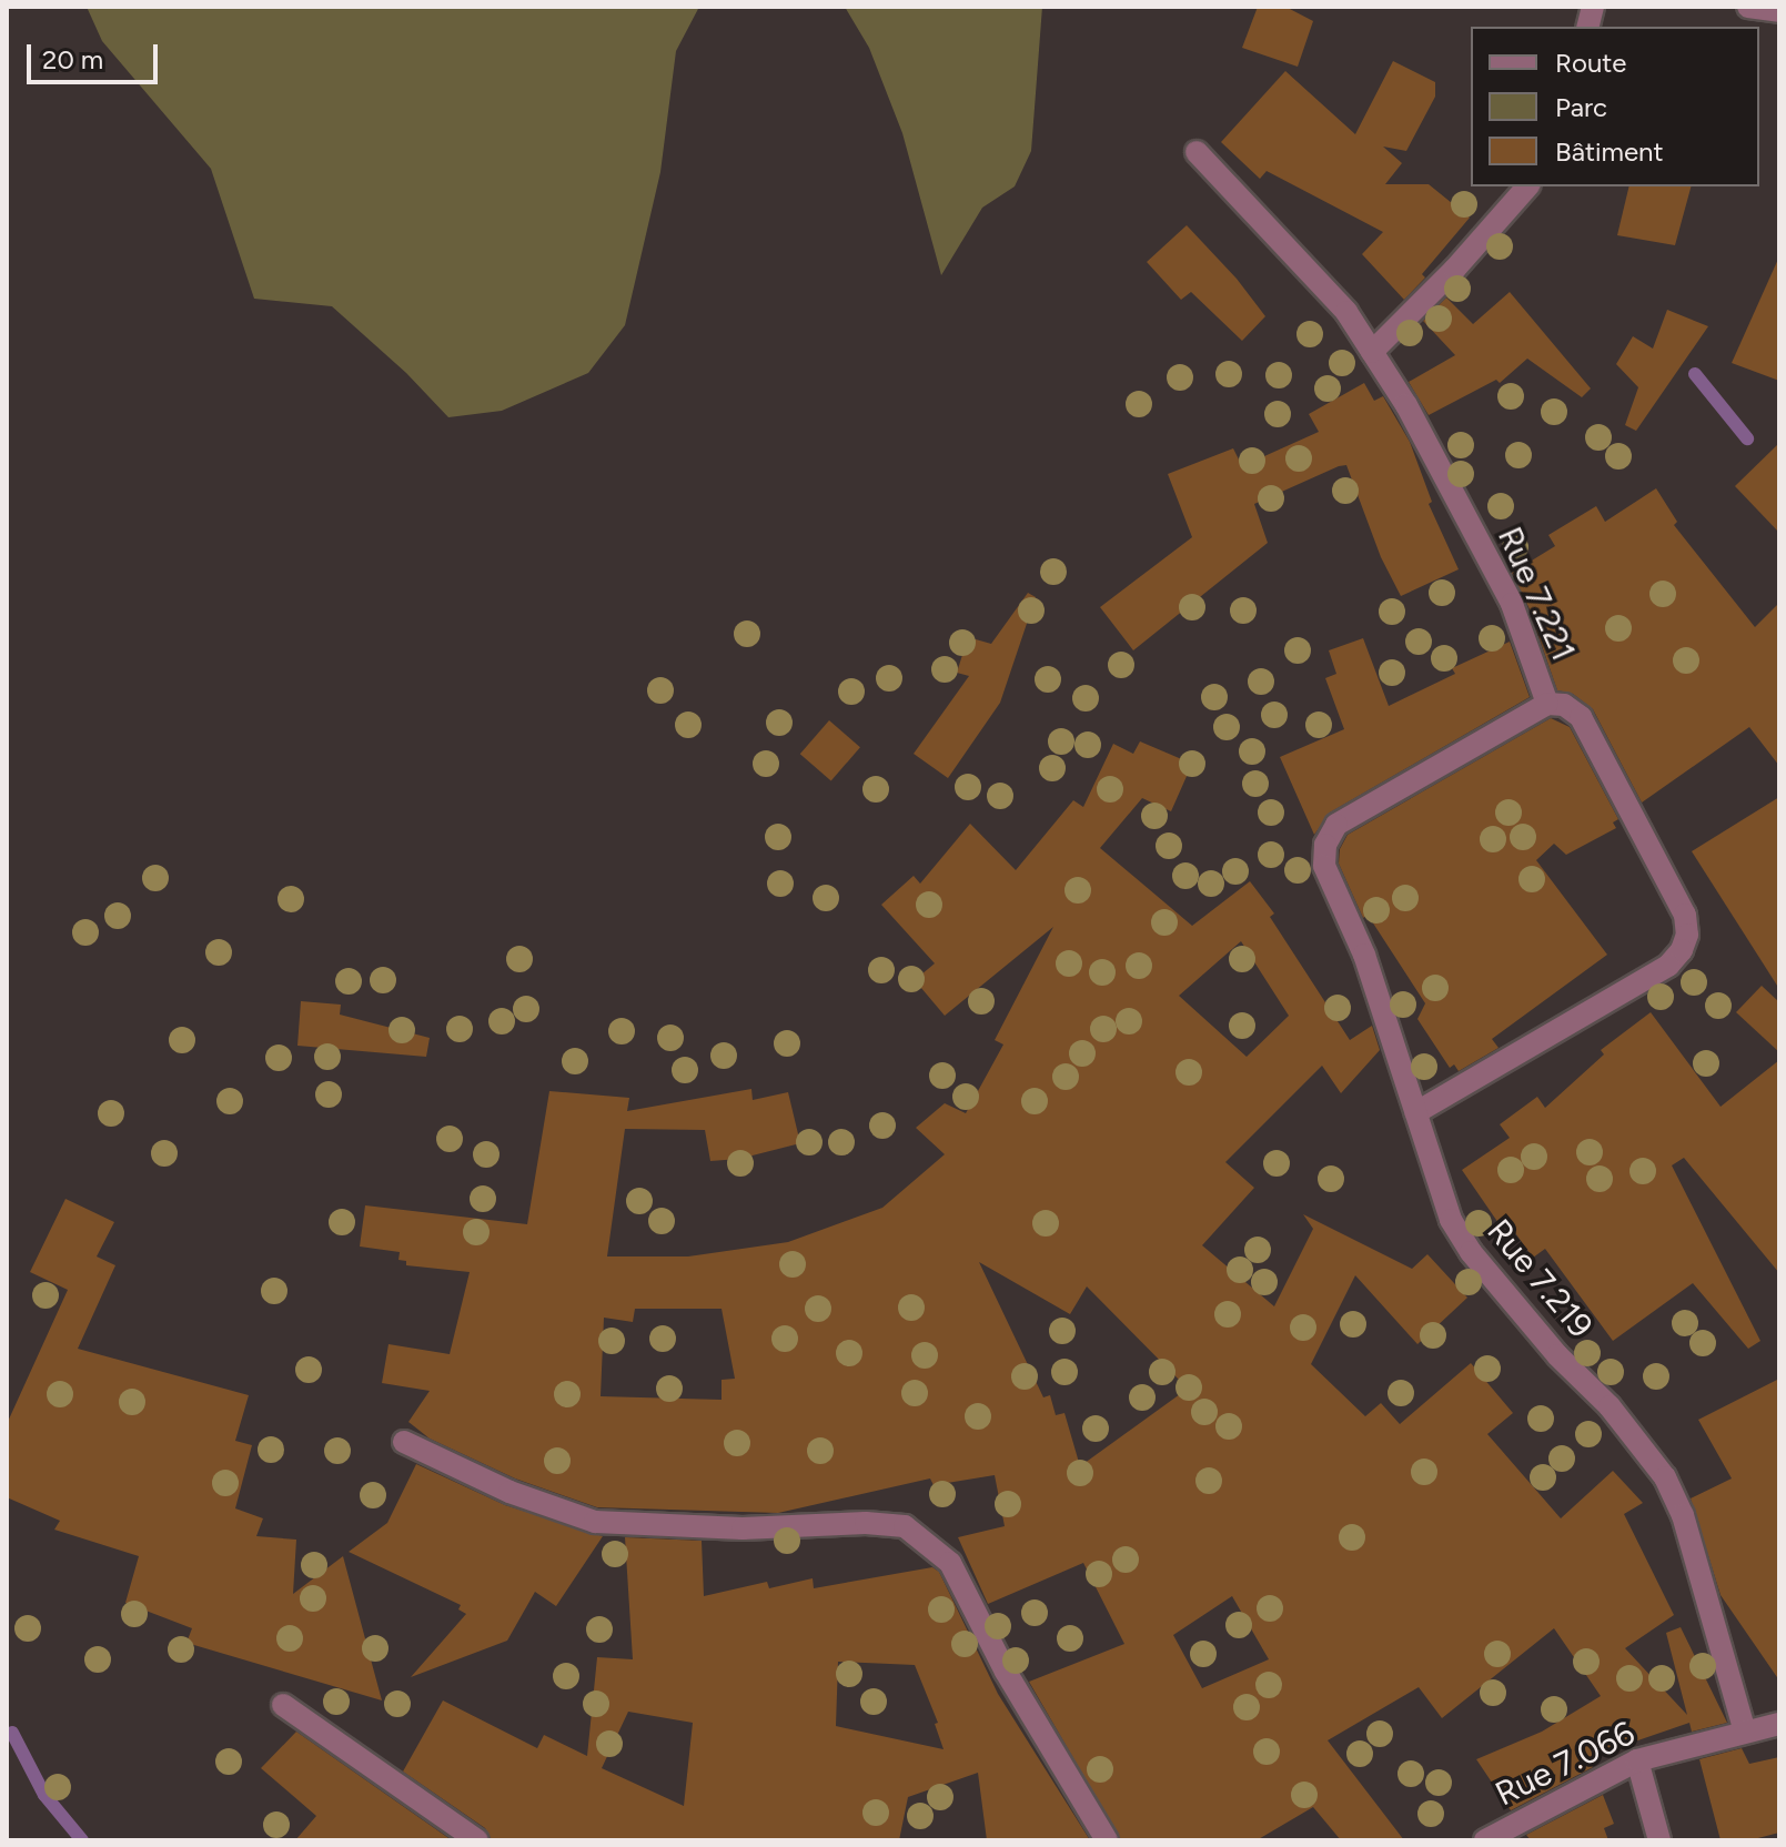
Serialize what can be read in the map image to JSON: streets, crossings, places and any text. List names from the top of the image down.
{
  "streets": {
    "street": ["Rue 7.221", "Rue 7.219", "Rue 7.066"]
  },
  "crossings": [
    ["Rue 7.221", "Rue 7.219"],
    ["Rue 7.219", "Rue 7.066"]
  ],
  "legend": ["Route", "Parc", "Bâtiment"],
  "scale_bar": "20 m"
}
